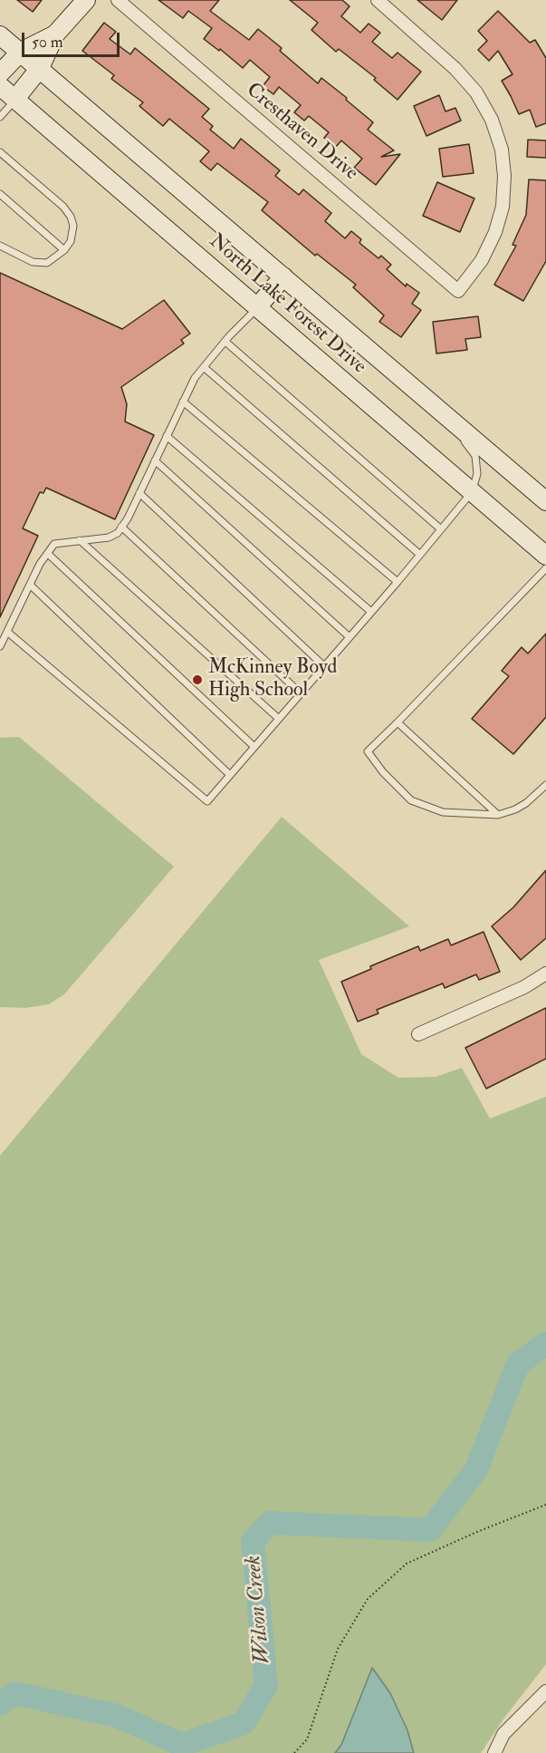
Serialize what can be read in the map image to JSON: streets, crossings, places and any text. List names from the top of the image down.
{
  "streets": {
    "main road": ["North Lake Forest Drive"],
    "street": ["Cresthaven Drive"]
  },
  "water": ["Wilson Creek"],
  "places": ["McKinney Boyd High School"],
  "scale_bar": "50 m"
}
